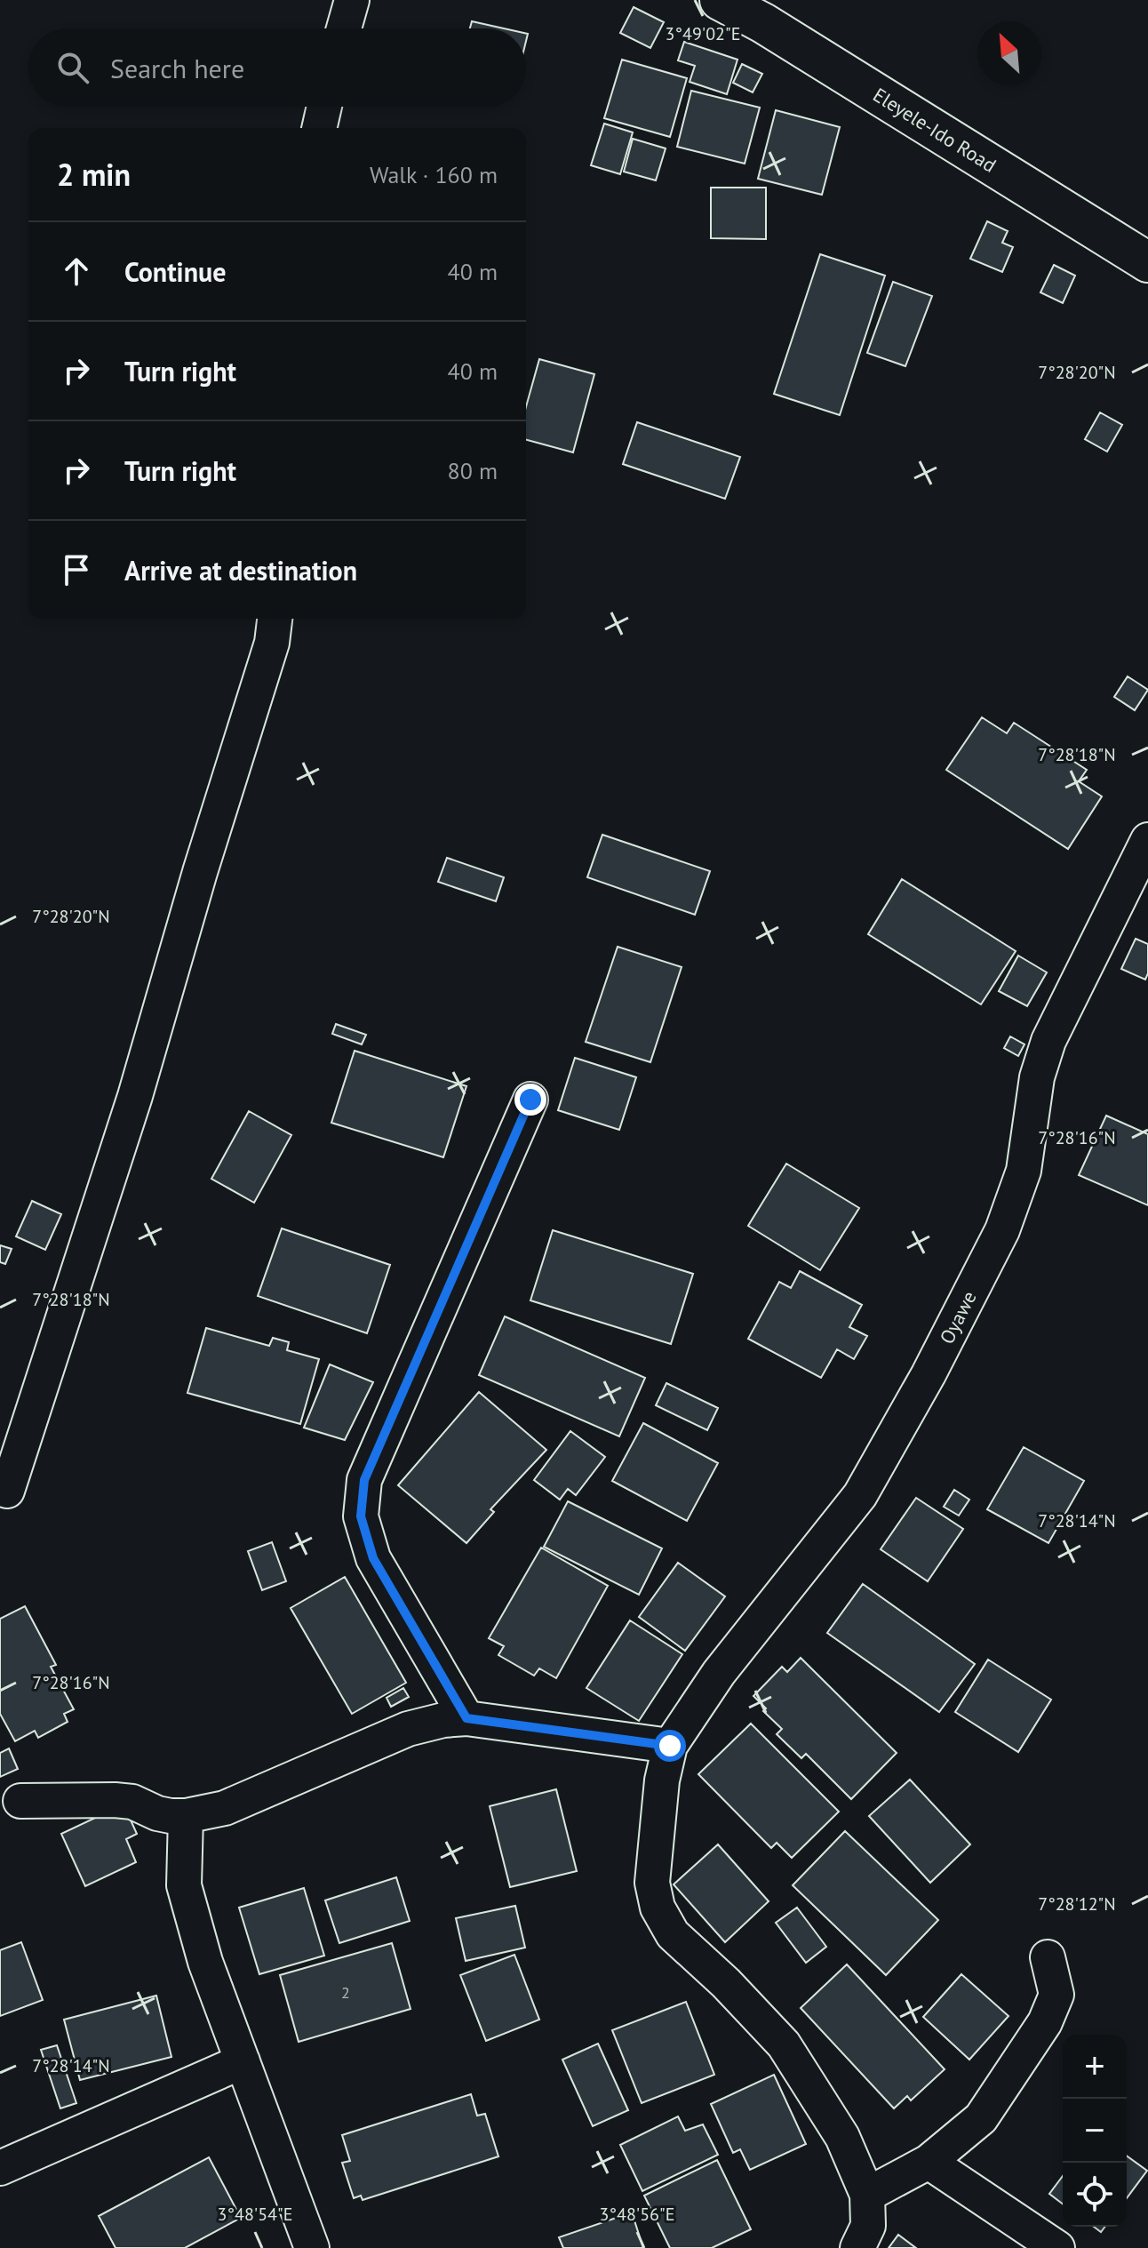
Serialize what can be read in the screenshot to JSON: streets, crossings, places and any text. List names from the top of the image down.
{
  "streets": {
    "main road": ["Eleyele-Ido Road"],
    "street": ["Oyawe"]
  },
  "house_numbers": ["2"],
  "north": "top left",
  "page": {
    "search": "Search here",
    "heading": ["2 min", "Walk · 160 m"],
    "list": [
      ["Continue", "40 m"],
      ["Turn right", "40 m"],
      ["Turn right", "80 m"],
      "Arrive at destination"
    ],
    "map_buttons": ["+", "−"]
  },
  "coordinates": [
    "3°49'02\"E",
    "7°28'20\"N",
    "7°28'18\"N",
    "7°28'16\"N",
    "7°28'14\"N",
    "7°28'12\"N",
    "3°48'54\"E",
    "3°48'56\"E"
  ]
}
